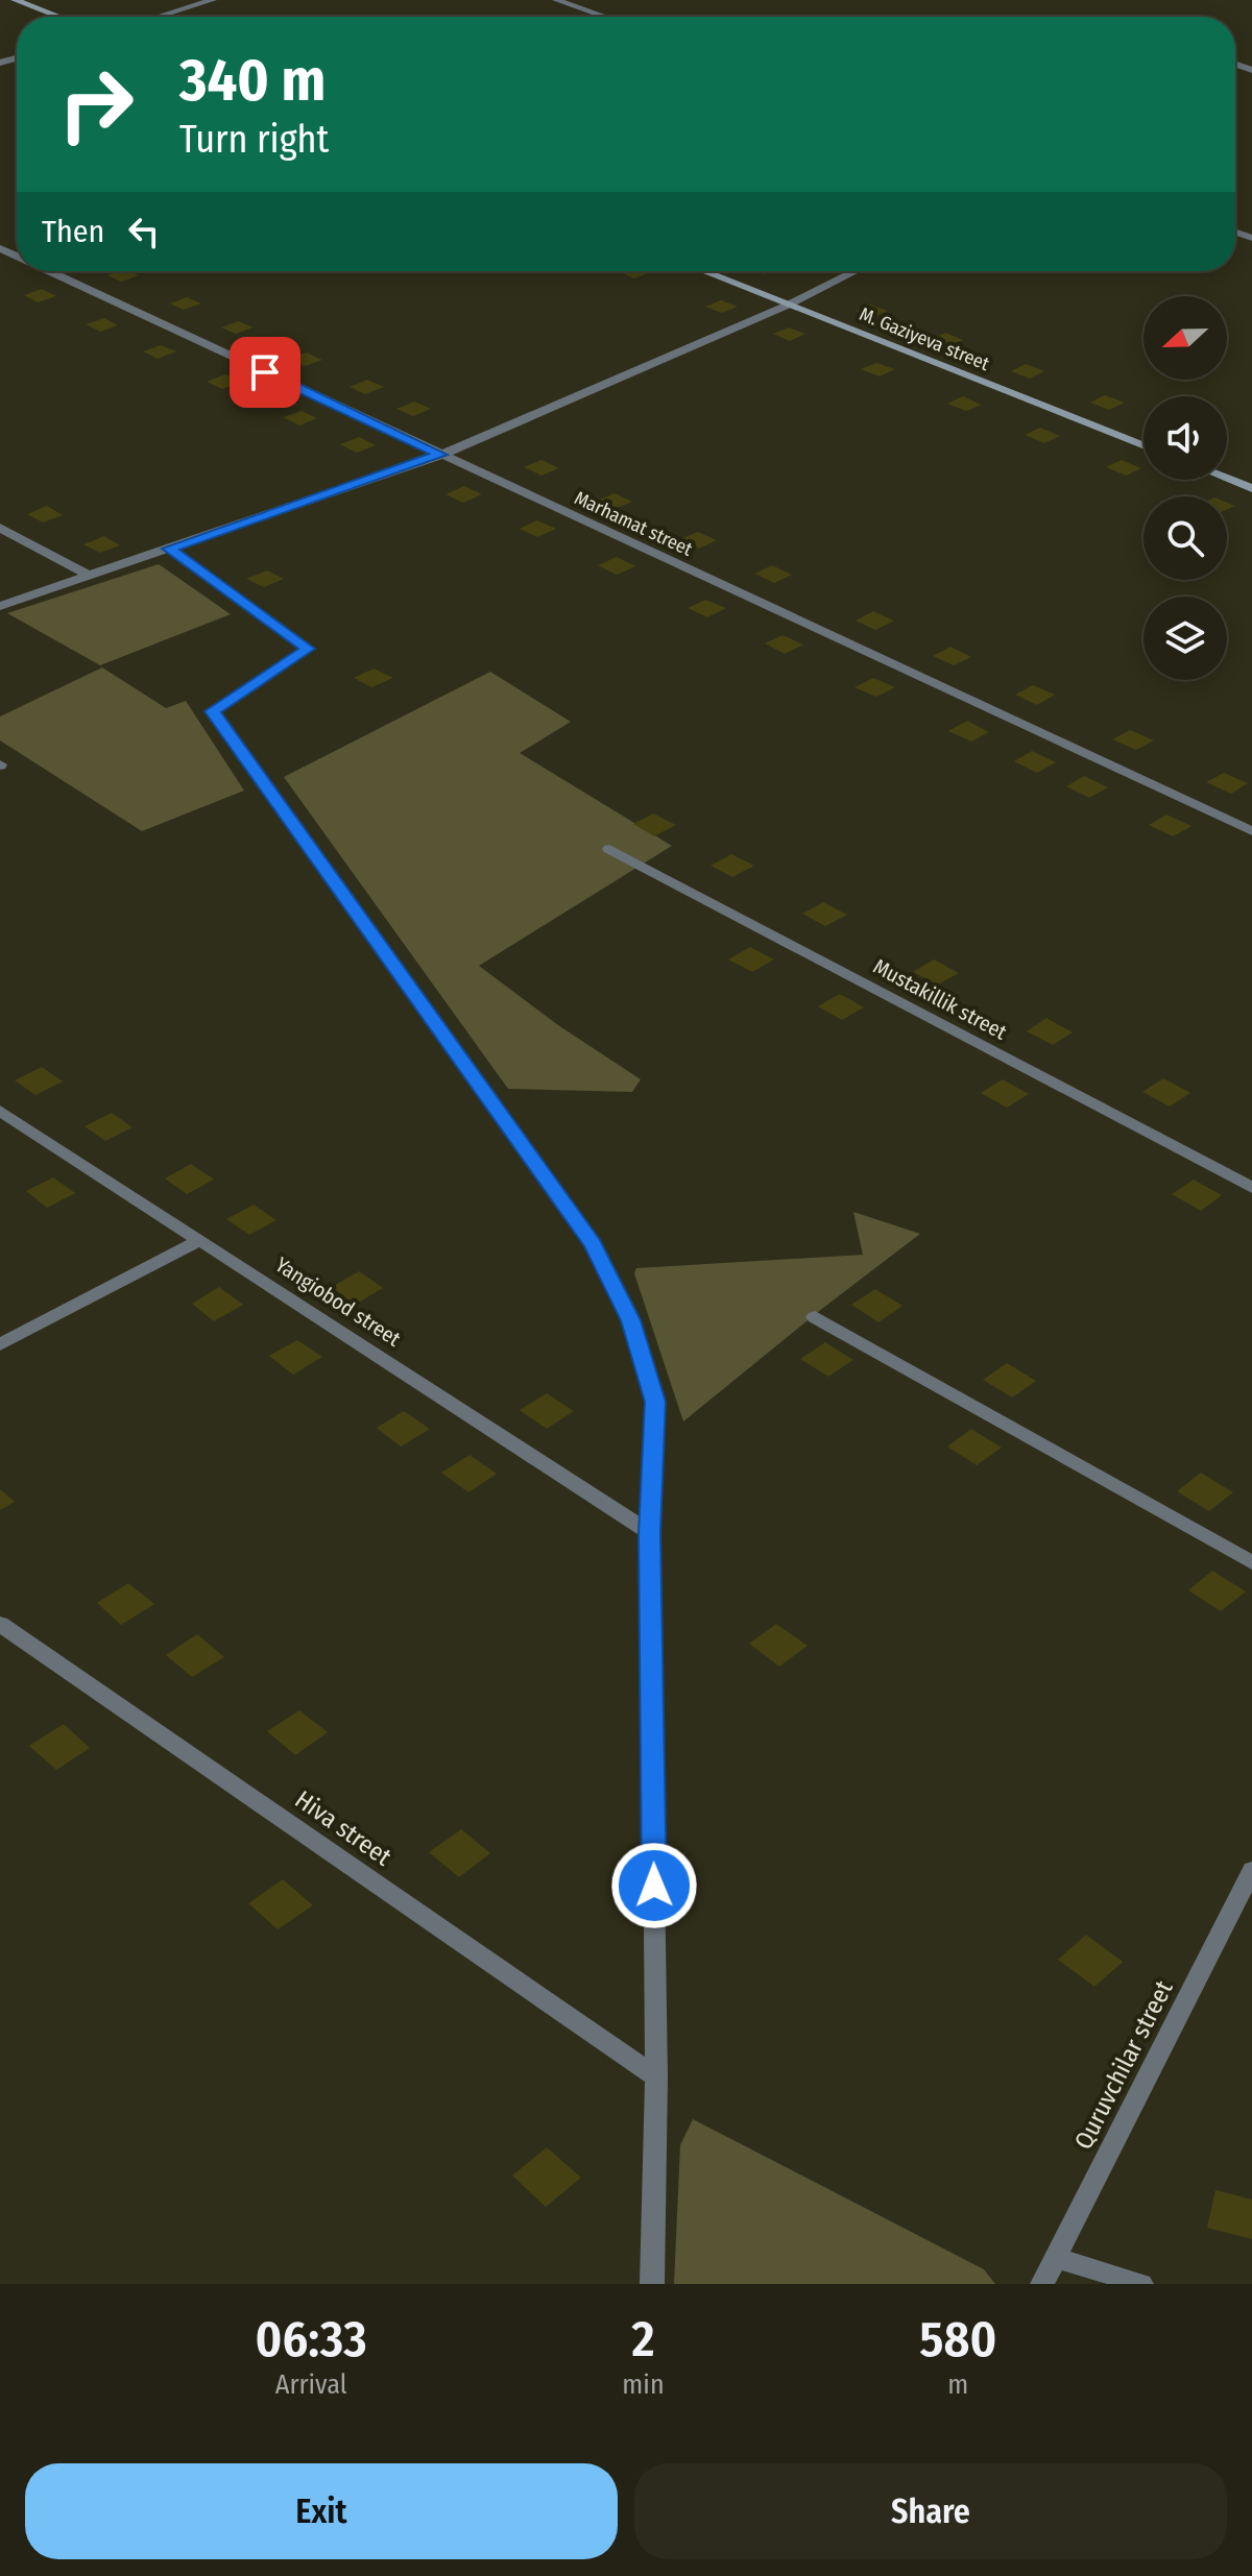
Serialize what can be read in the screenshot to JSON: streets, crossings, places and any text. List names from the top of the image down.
{
  "streets": {
    "street": [
      "M. Gaziyeva street",
      "Marhamat street",
      "Mustakillik street",
      "Yangiobod street",
      "Hiva street",
      "Quruvchilar street"
    ]
  },
  "north": "left",
  "page": {
    "turn": ["340 m", "Turn right"],
    "then": "Then",
    "eta": [
      "06:33",
      "Arrival",
      "2",
      "min",
      "580",
      "m"
    ],
    "buttons": ["Exit", "Share"]
  }
}
